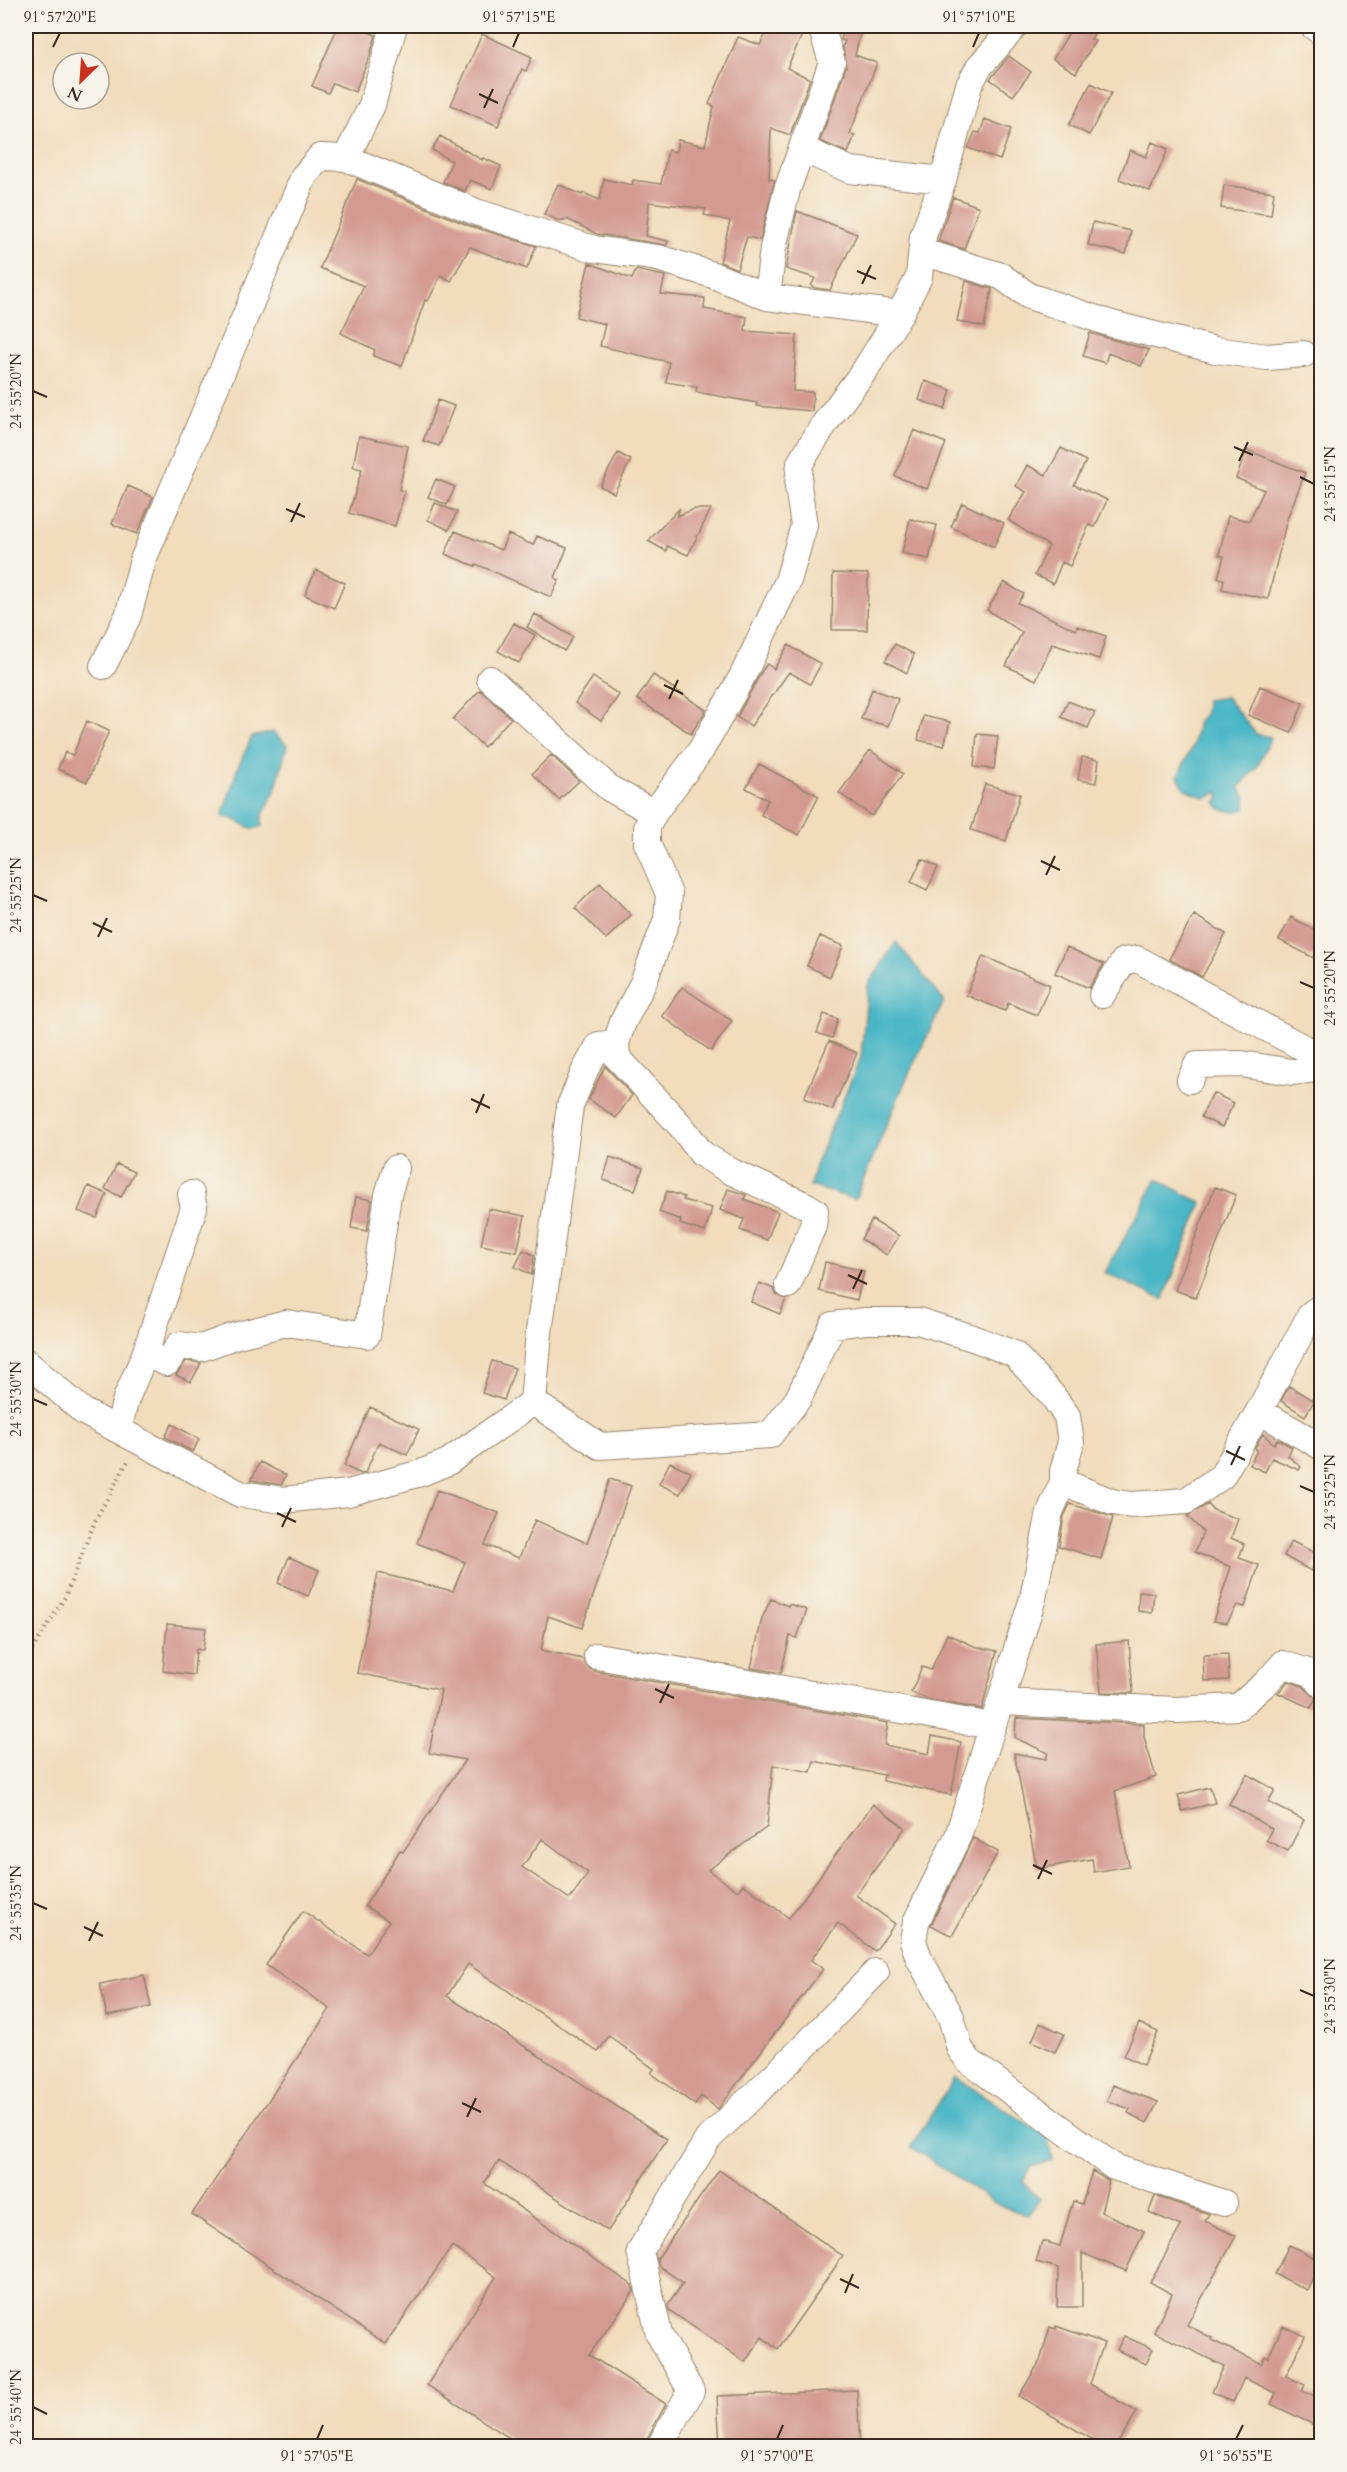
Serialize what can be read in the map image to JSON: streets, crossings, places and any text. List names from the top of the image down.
{
  "north": "bottom left",
  "coordinates": [
    "91°57'20\"E",
    "91°57'15\"E",
    "91°57'10\"E",
    "24°55'20\"N",
    "24°55'15\"N",
    "24°55'25\"N",
    "24°55'30\"N",
    "24°55'35\"N",
    "24°55'40\"N",
    "91°57'05\"E",
    "91°57'00\"E",
    "91°56'55\"E"
  ]
}
